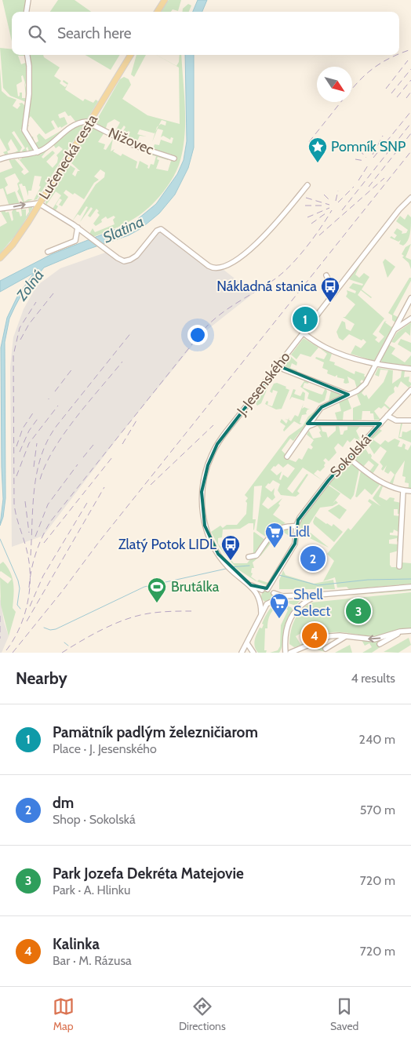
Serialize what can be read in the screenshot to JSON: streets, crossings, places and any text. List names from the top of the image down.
{
  "streets": {
    "main road": ["Lučenecká cesta"],
    "street": ["Nižovec", "J. Jesenského", "Sokolská"]
  },
  "crossings": [
    ["Nižovec", "Lučenecká cesta"],
    ["J. Jesenského", "Sokolská"]
  ],
  "water": ["Slatina", "Zolná"],
  "places": {
    "place": ["Pomník SNP"],
    "bus stop": ["Nákladná stanica", "Zlatý Potok LIDL"],
    "supermarket": ["Lidl", "Shell Select"],
    "sports": ["Brutálka"]
  },
  "north": "bottom right",
  "page": {
    "search": "Search here",
    "pins": [
      "1",
      "2",
      "3",
      "4"
    ],
    "heading": ["Nearby", "4 results"],
    "list": [
      {
        "mark": "1",
        "name": "Pamätník padlým železničiarom",
        "note": "Place · J. Jesenského",
        "value": "240 m"
      },
      {
        "mark": "2",
        "name": "dm",
        "note": "Shop · Sokolská",
        "value": "570 m"
      },
      {
        "mark": "3",
        "name": "Park Jozefa Dekréta Matejovie",
        "note": "Park · A. Hlinku",
        "value": "720 m"
      },
      {
        "mark": "4",
        "name": "Kalinka",
        "note": "Bar · M. Rázusa",
        "value": "720 m"
      }
    ],
    "nav": ["Map", "Directions", "Saved"]
  }
}
